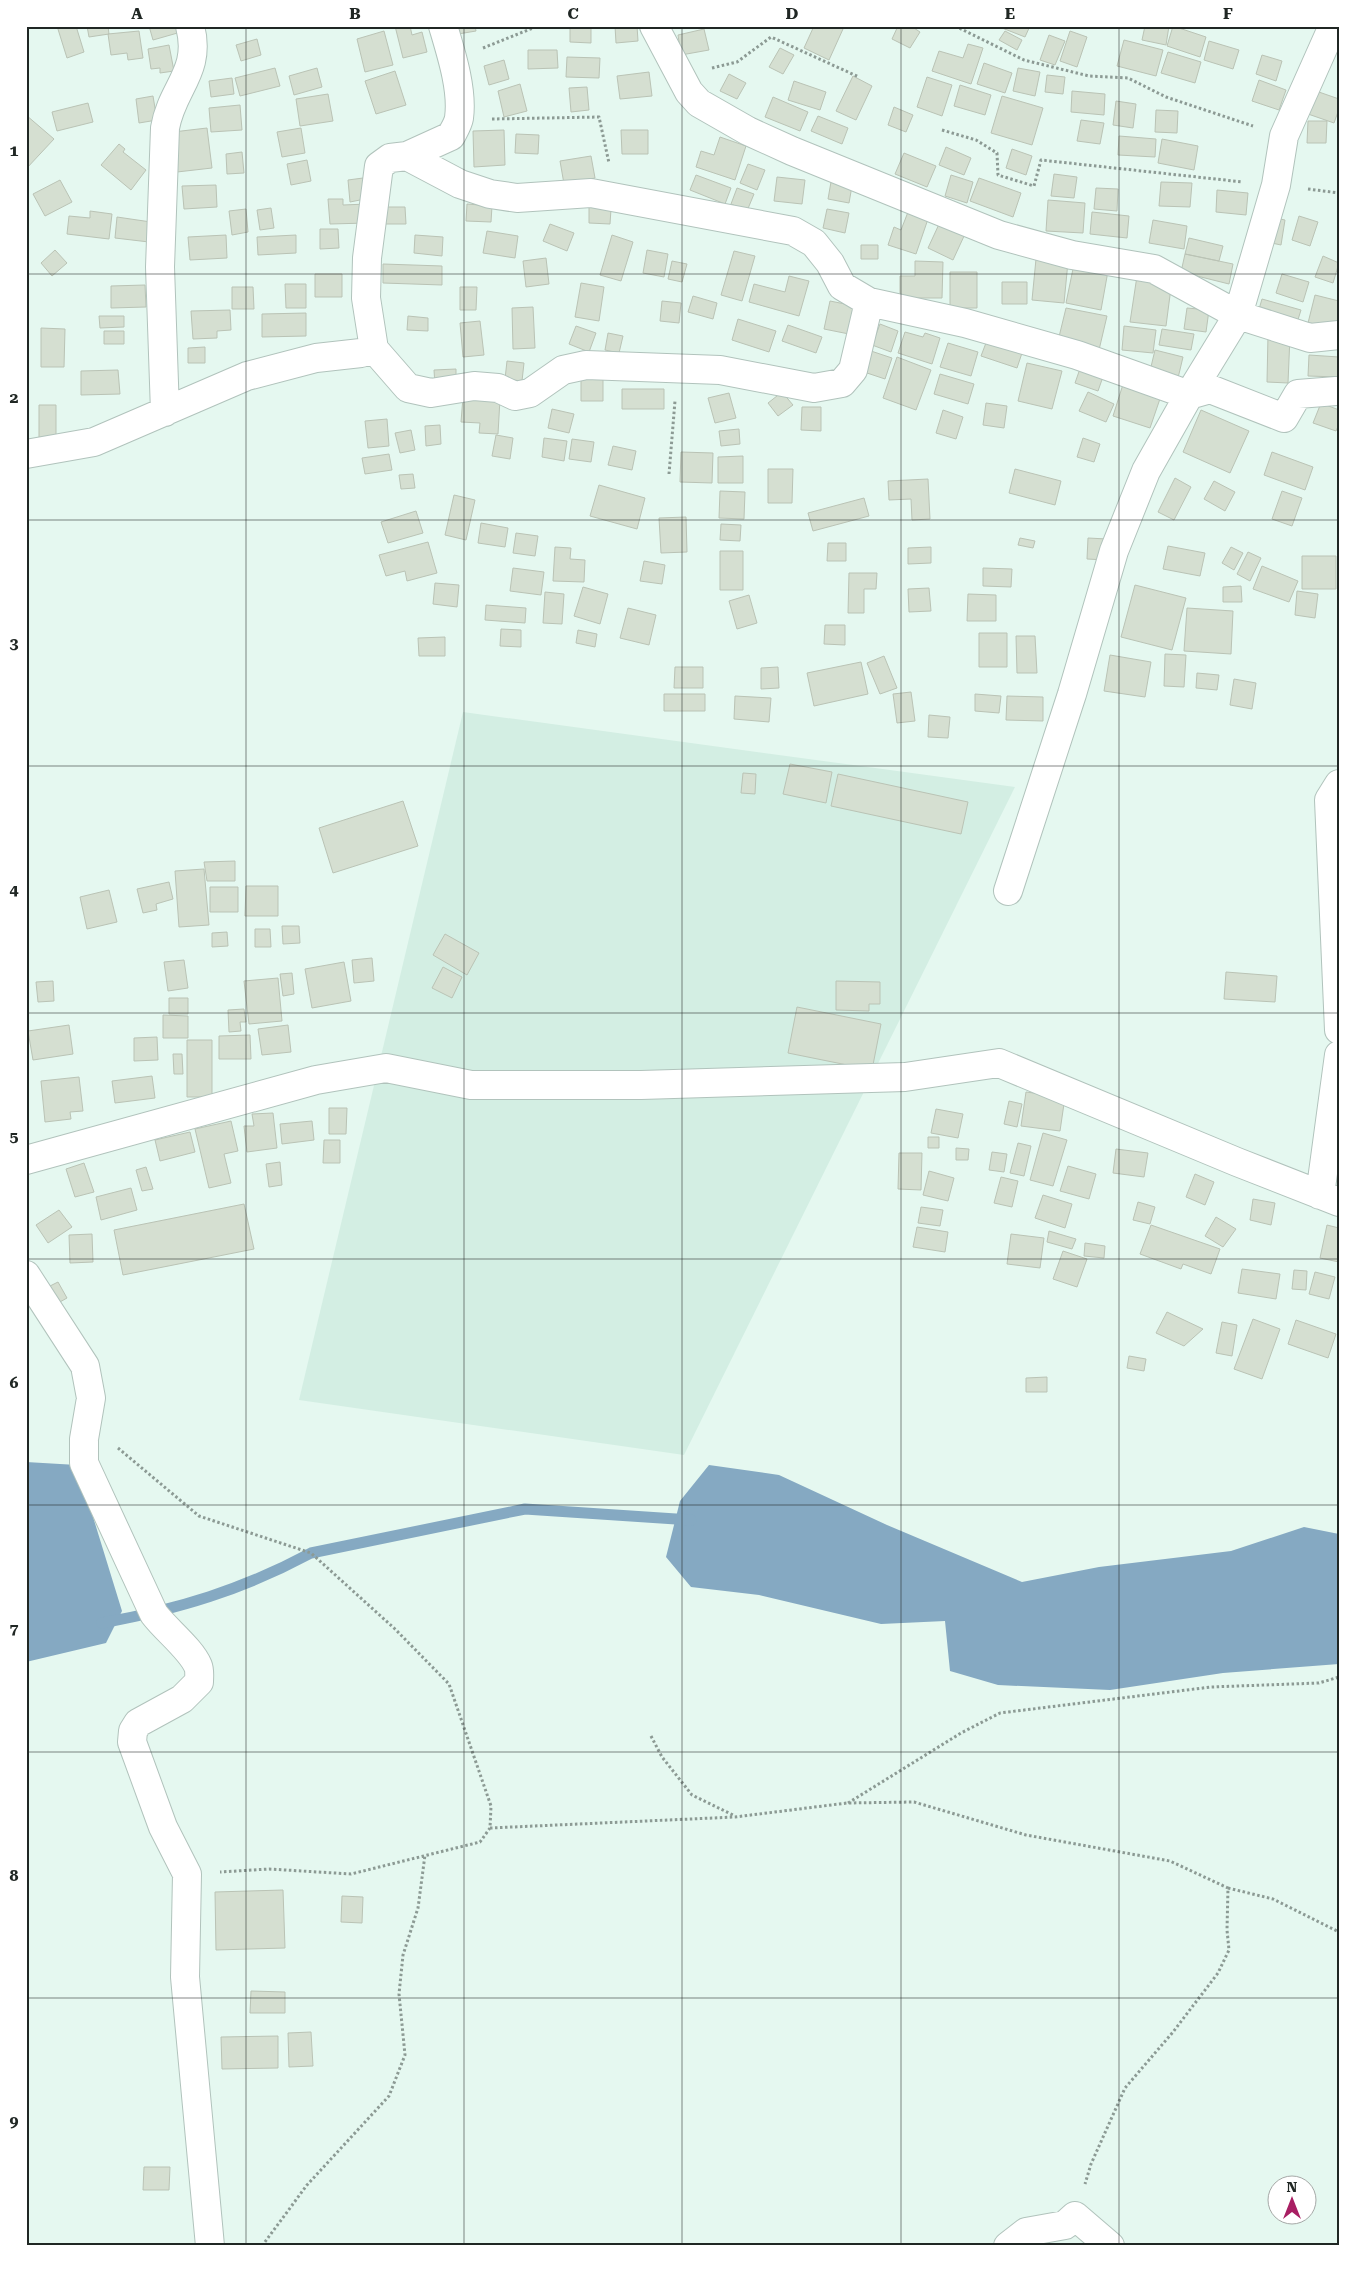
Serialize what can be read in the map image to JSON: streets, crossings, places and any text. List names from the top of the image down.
{
  "north": "top",
  "grid": {
    "columns": [
      "A",
      "B",
      "C",
      "D",
      "E",
      "F"
    ],
    "rows": [
      "1",
      "2",
      "3",
      "4",
      "5",
      "6",
      "7",
      "8",
      "9"
    ]
  }
}
